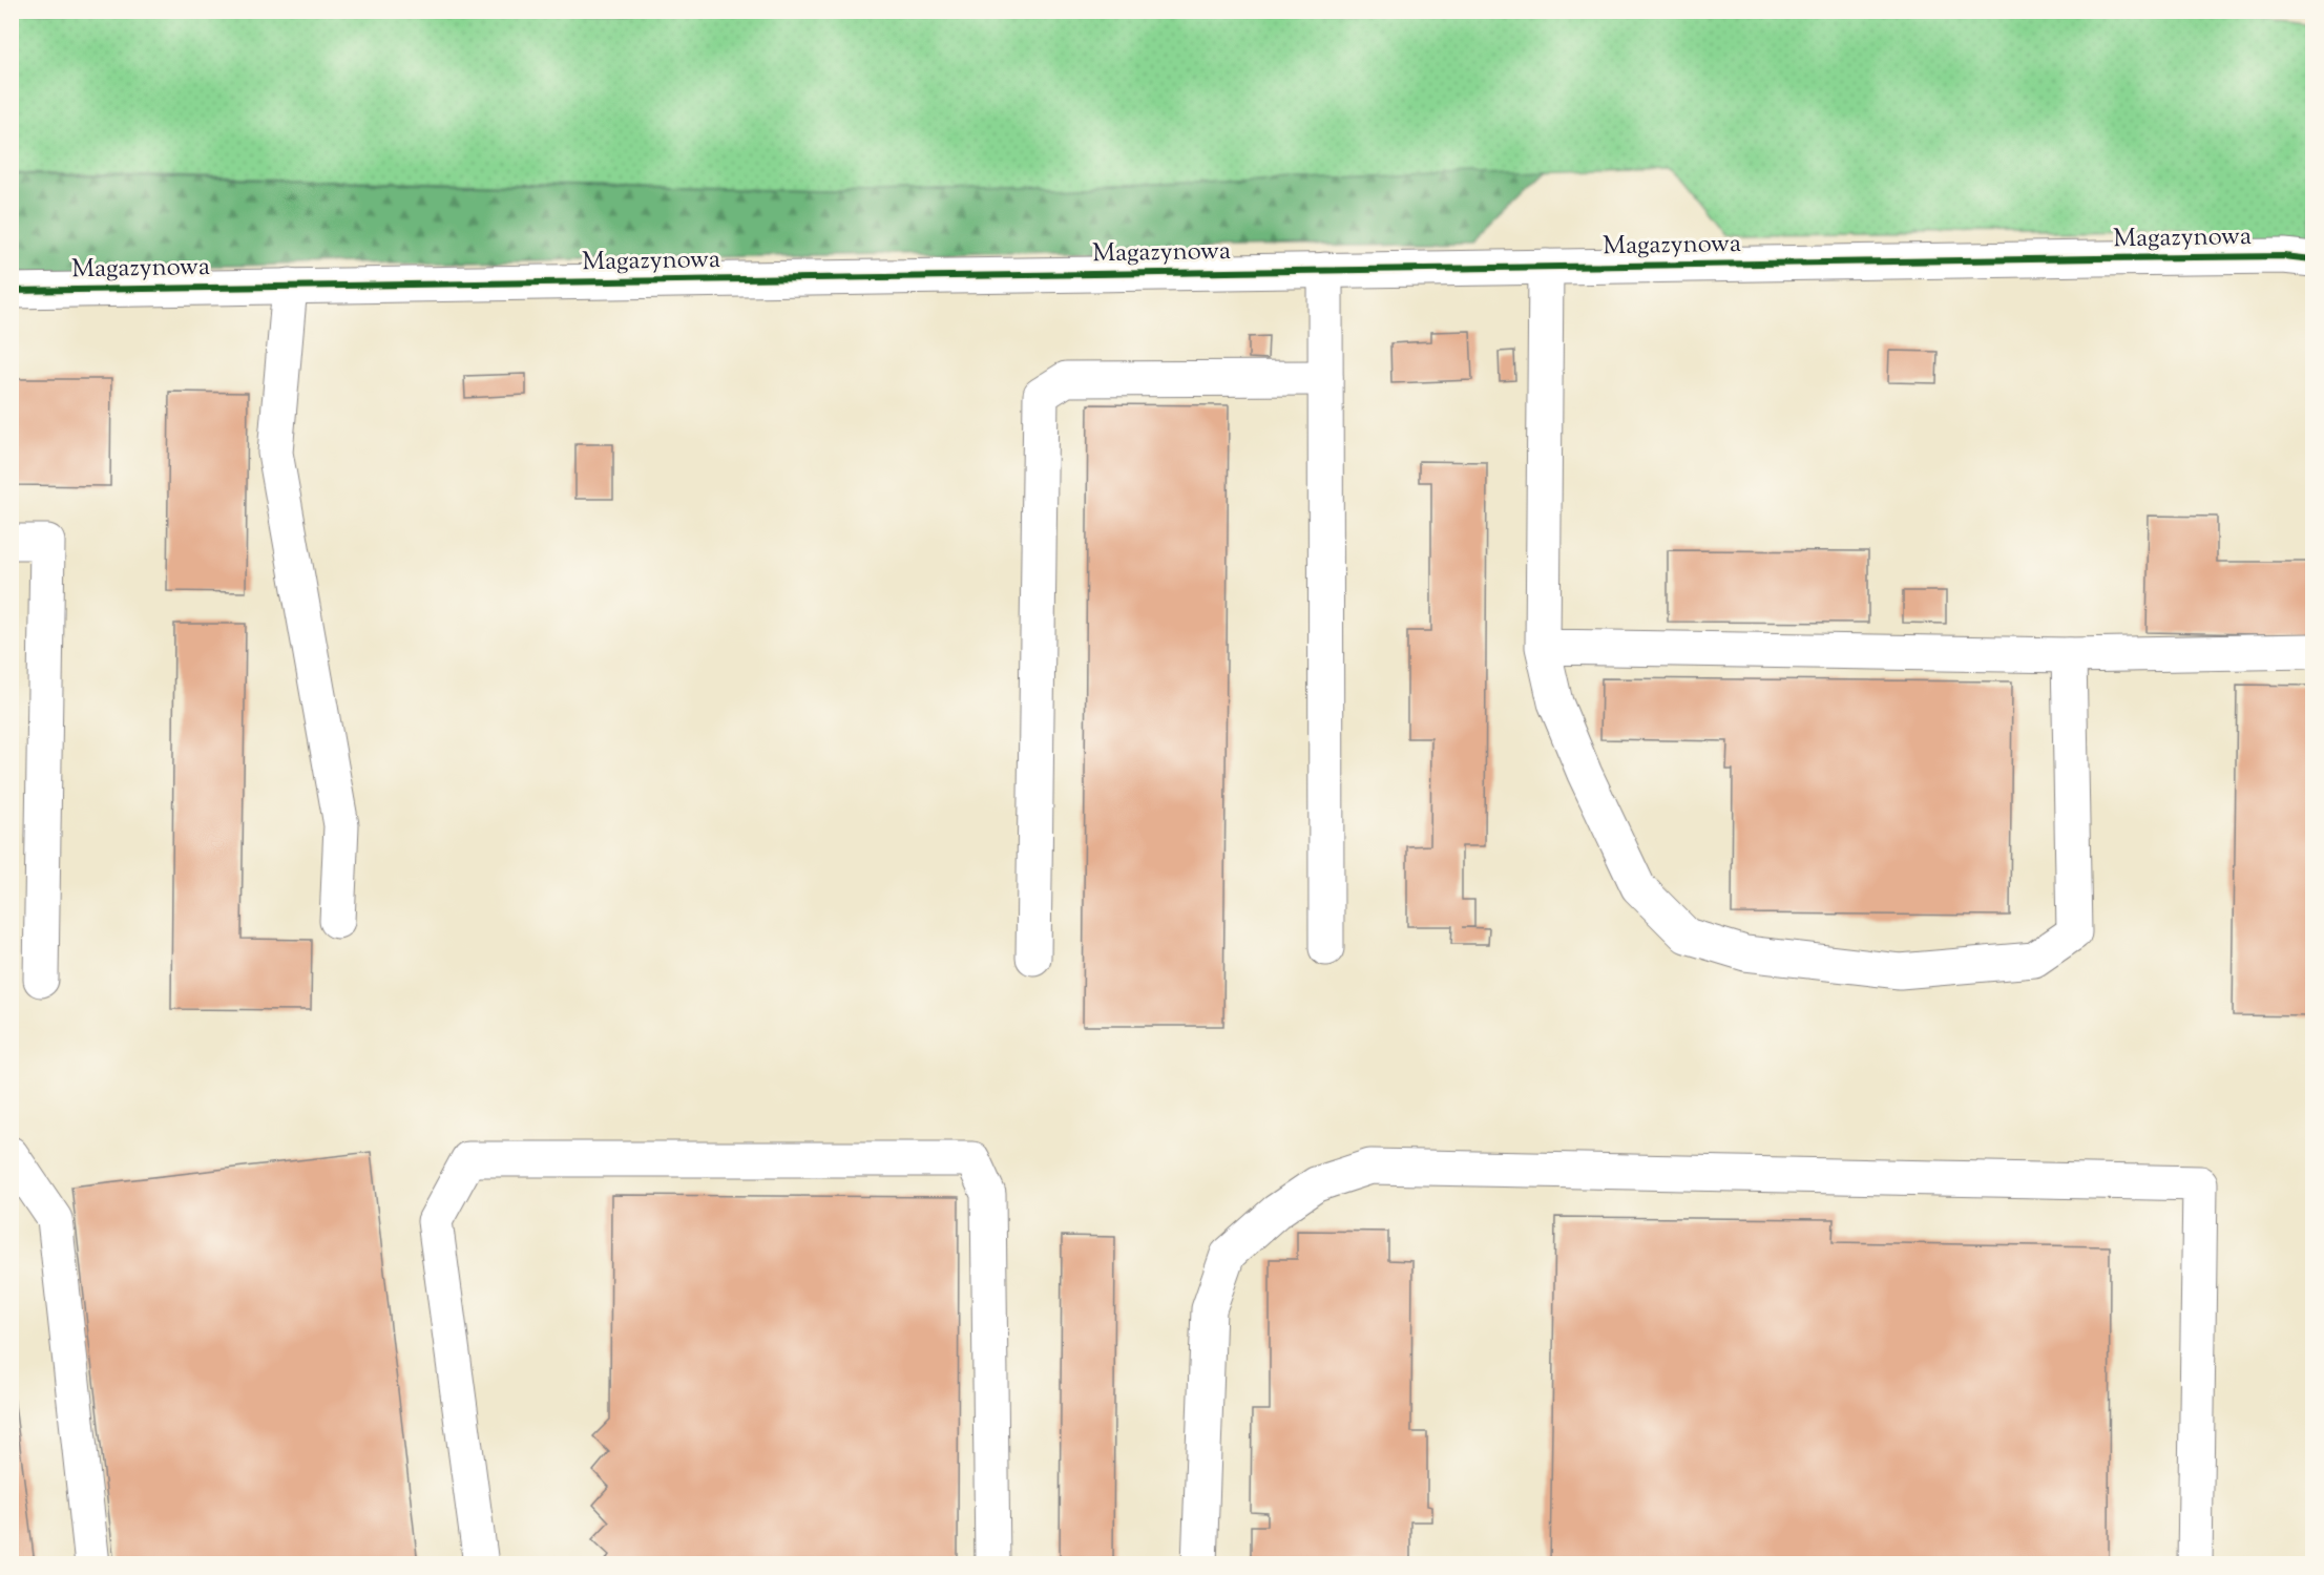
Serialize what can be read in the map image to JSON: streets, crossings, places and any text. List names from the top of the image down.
{
  "streets": {
    "street": ["Magazynowa"]
  }
}
